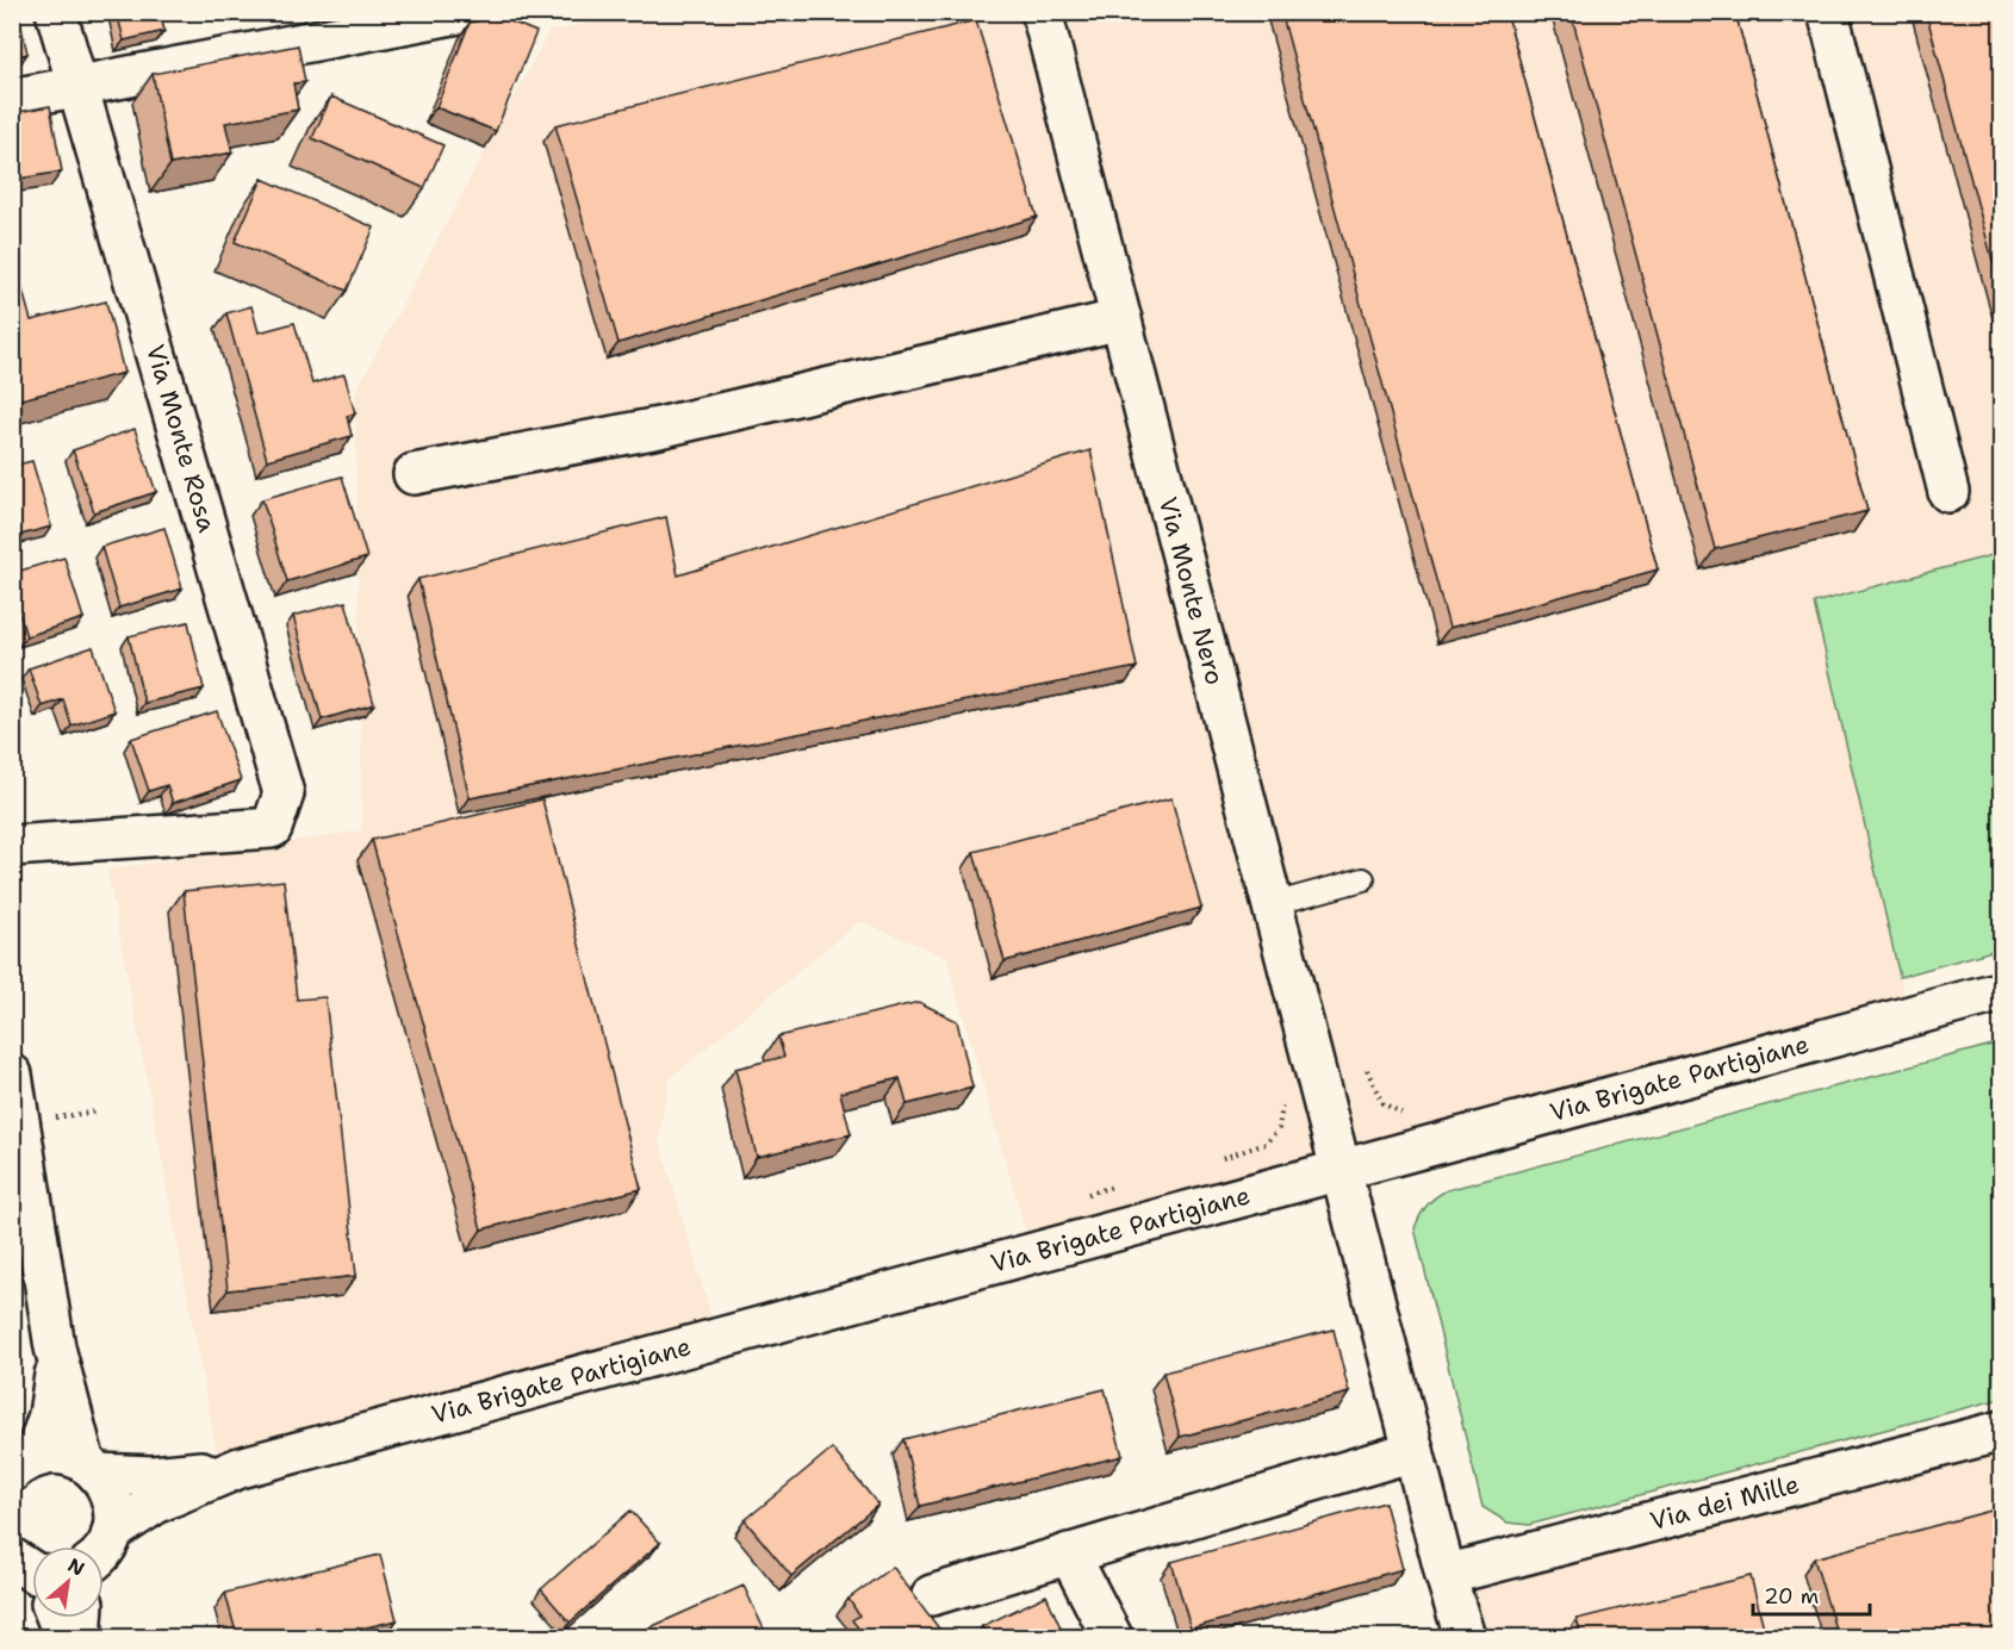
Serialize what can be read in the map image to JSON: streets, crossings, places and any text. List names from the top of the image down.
{
  "streets": {
    "street": [
      "Via Monte Rosa",
      "Via Monte Nero",
      "Via Brigate Partigiane",
      "Via dei Mille"
    ]
  },
  "crossings": [
    ["Via Monte Nero", "Via Brigate Partigiane"]
  ],
  "scale_bar": "20 m",
  "north": "top right"
}
